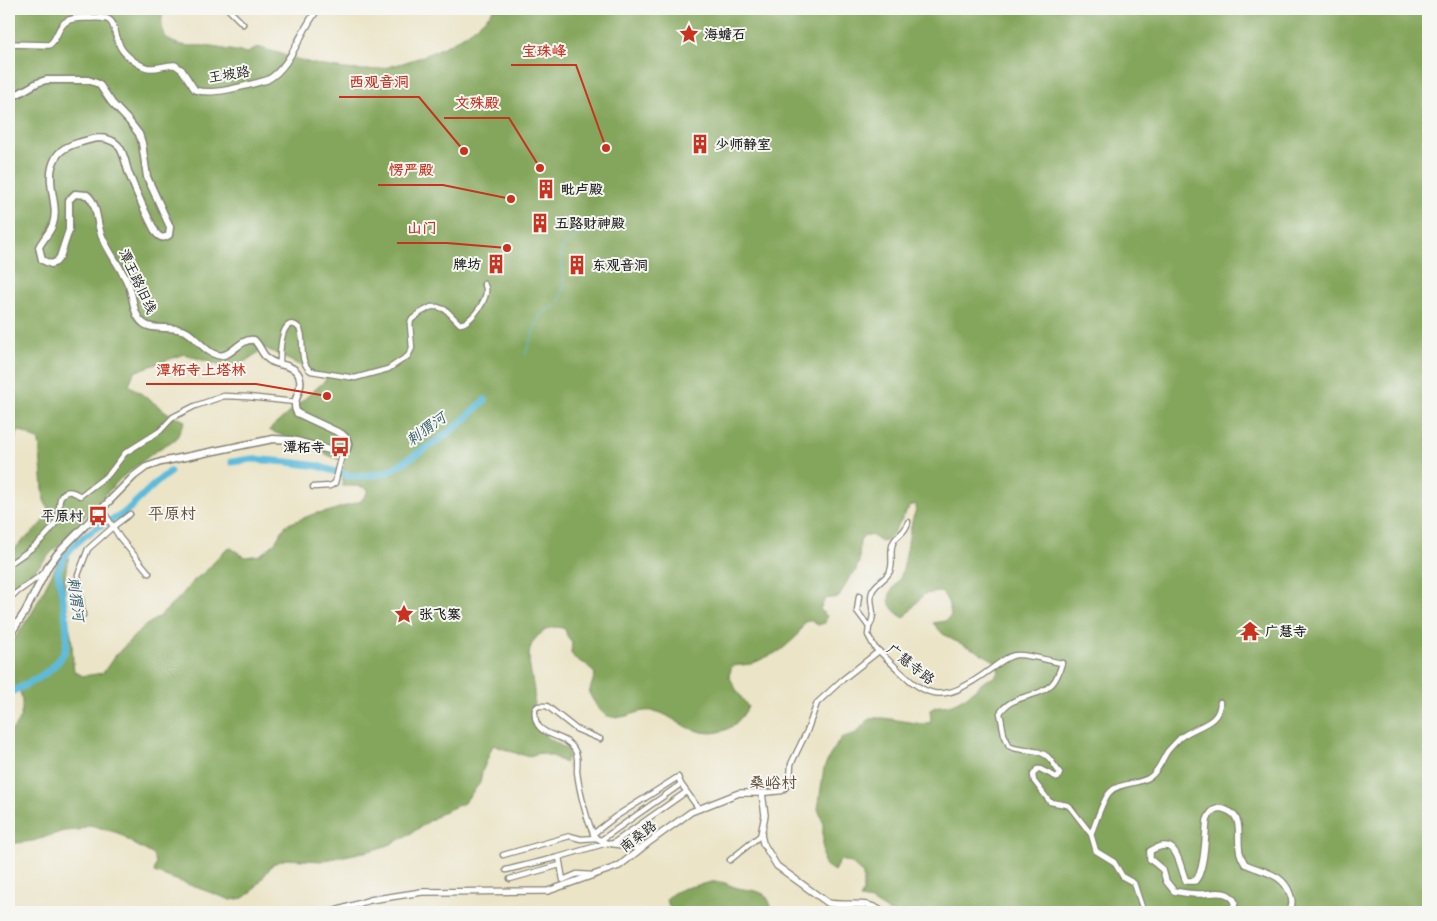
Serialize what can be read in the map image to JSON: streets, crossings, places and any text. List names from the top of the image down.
{
  "streets": {
    "main road": ["潭王路旧线"],
    "street": ["王坡路", "广慧寺路", "南桑路"]
  },
  "crossings": [
    ["广慧寺路", "南桑路"]
  ],
  "districts": ["平原村", "桑峪村"],
  "water": ["刺猬河"],
  "places": {
    "place": ["海蟾石", "张飞寨"],
    "building": [
      "少师静室",
      "毗卢殿",
      "五路财神殿",
      "牌坊",
      "东观音洞"
    ],
    "other": [
      "宝珠峰",
      "西观音洞",
      "文殊殿",
      "愣严殿",
      "山门",
      "潭柘寺上塔林"
    ],
    "bus stop": ["潭柘寺", "平原村"],
    "temple": ["广慧寺"]
  }
}
